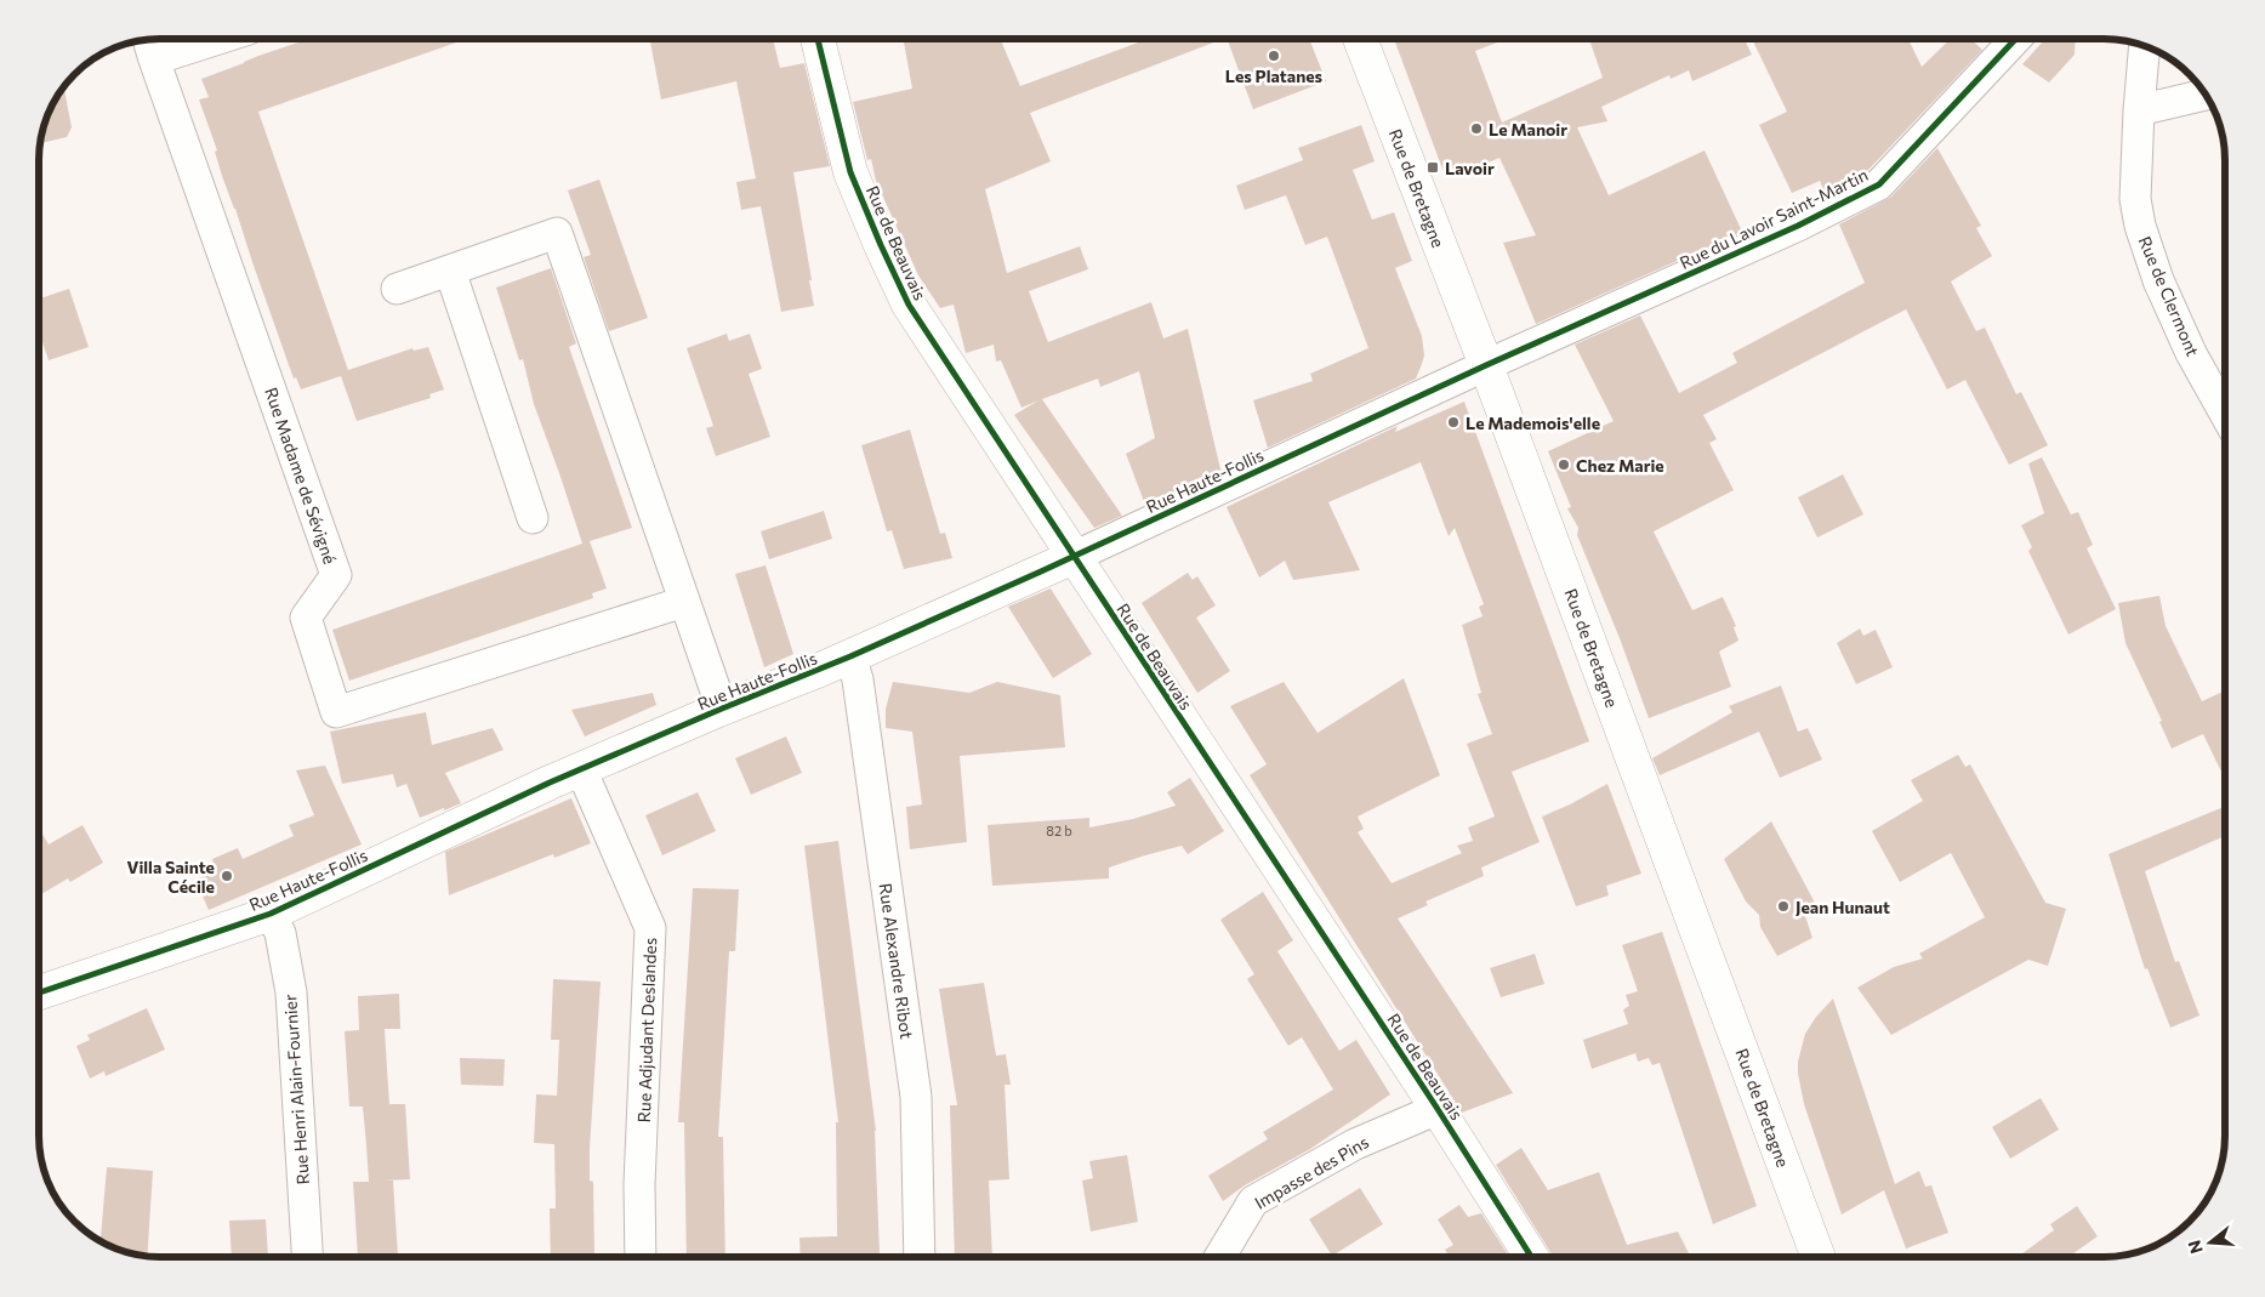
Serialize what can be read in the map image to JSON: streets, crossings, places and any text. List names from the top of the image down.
{
  "streets": {
    "street": [
      "Rue de Bretagne",
      "Rue du Lavoir Saint-Martin",
      "Rue de Beauvais",
      "Rue de Clermont",
      "Rue Madame de Sévigné",
      "Rue Haute-Follis",
      "Rue Alexandre Ribot",
      "Rue Adjudant Deslandes",
      "Rue Henri Alain-Fournier",
      "Impasse des Pins"
    ]
  },
  "crossings": [
    ["Rue de Bretagne", "Rue du Lavoir Saint-Martin"],
    ["Rue de Bretagne", "Rue Haute-Follis"],
    ["Rue du Lavoir Saint-Martin", "Rue Haute-Follis"],
    ["Rue de Beauvais", "Rue Haute-Follis"],
    ["Rue de Beauvais", "Impasse des Pins"],
    ["Rue Haute-Follis", "Rue Alexandre Ribot"],
    ["Rue Haute-Follis", "Rue Adjudant Deslandes"],
    ["Rue Haute-Follis", "Rue Henri Alain-Fournier"]
  ],
  "places": {
    "other": [
      "Les Platanes",
      "Le Manoir",
      "Le Mademois'elle",
      "Chez Marie",
      "Villa Sainte Cécile",
      "Jean Hunaut"
    ],
    "transit": ["Lavoir"]
  },
  "house_numbers": ["82 b"],
  "north": "left"
}
